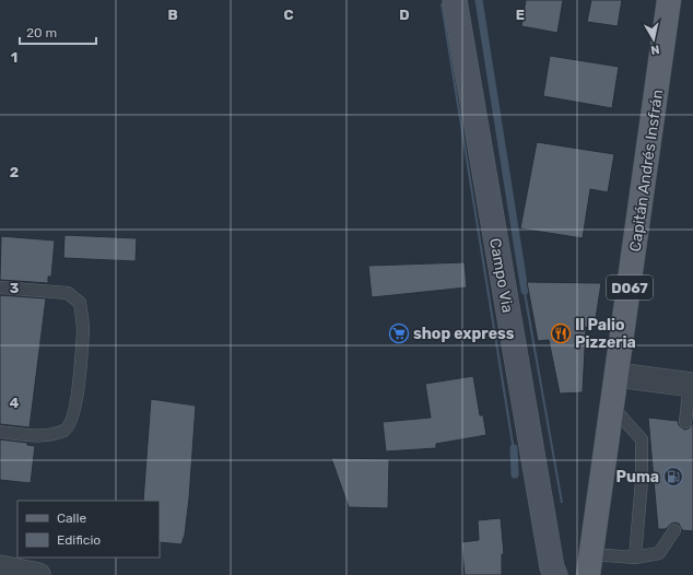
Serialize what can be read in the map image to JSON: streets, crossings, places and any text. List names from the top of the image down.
{
  "streets": {
    "main road": ["Capitán Andrés Insfrán", "D067"],
    "street": ["Campo Via"]
  },
  "places": {
    "supermarket": ["shop express"],
    "restaurant": ["Il Palio Pizzeria"],
    "fuel station": ["Puma"]
  },
  "legend": ["Calle", "Edificio"],
  "scale_bar": "20 m",
  "north": "bottom",
  "grid": {
    "columns": [
      "B",
      "C",
      "D",
      "E"
    ],
    "rows": [
      "1",
      "2",
      "3",
      "4"
    ]
  }
}
